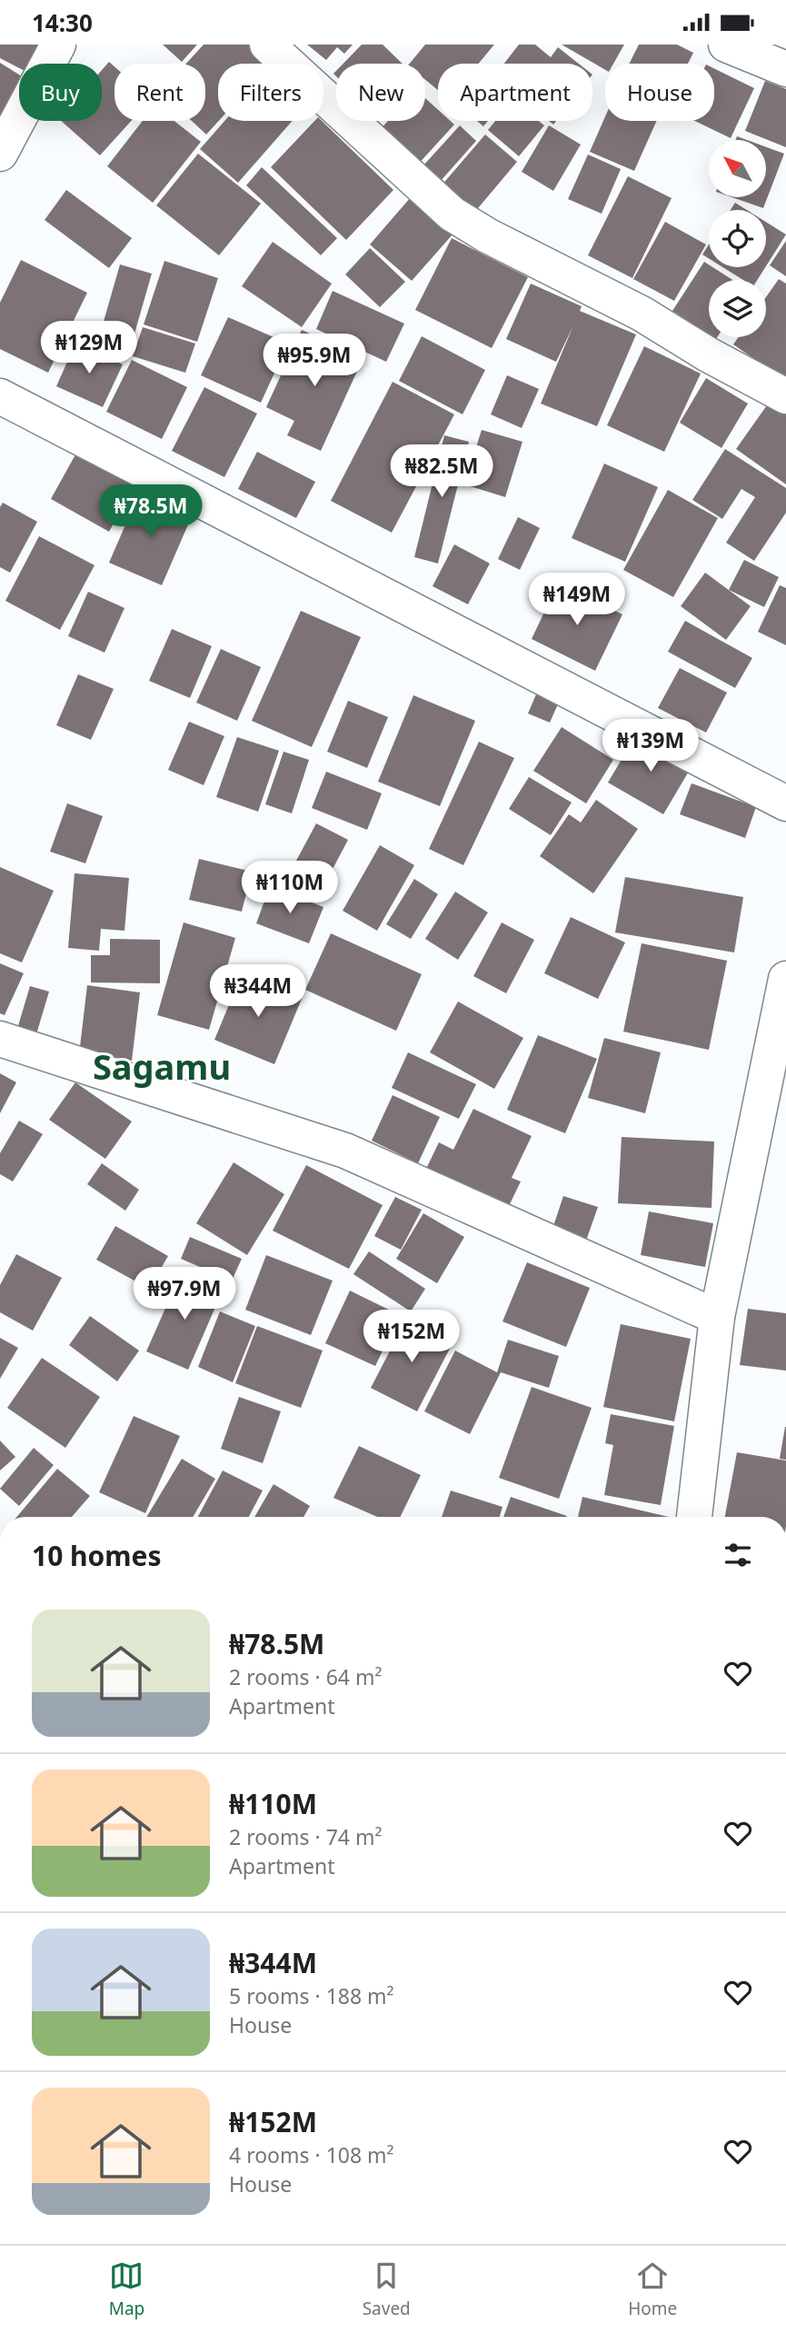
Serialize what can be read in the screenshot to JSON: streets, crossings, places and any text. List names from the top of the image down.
{
  "districts": ["Sagamu"],
  "north": "top left",
  "page": {
    "status": "14:30",
    "chip": [
      "Buy",
      "Rent",
      "Filters",
      "New",
      "Apartment",
      "House"
    ],
    "price": [
      "₦129M",
      "₦95.9M",
      "₦82.5M",
      "₦78.5M",
      "₦149M",
      "₦139M",
      "₦110M",
      "₦344M",
      "₦97.9M",
      "₦152M"
    ],
    "heading": "10 homes",
    "list": [
      {
        "name": "₦78.5M",
        "note": "2 rooms · 64 m² · Apartment"
      },
      {
        "name": "₦110M",
        "note": "2 rooms · 74 m² · Apartment"
      },
      {
        "name": "₦344M",
        "note": "5 rooms · 188 m² · House"
      },
      {
        "name": "₦152M",
        "note": "4 rooms · 108 m² · House"
      }
    ],
    "tabs": ["Map", "Saved", "Home"]
  }
}
